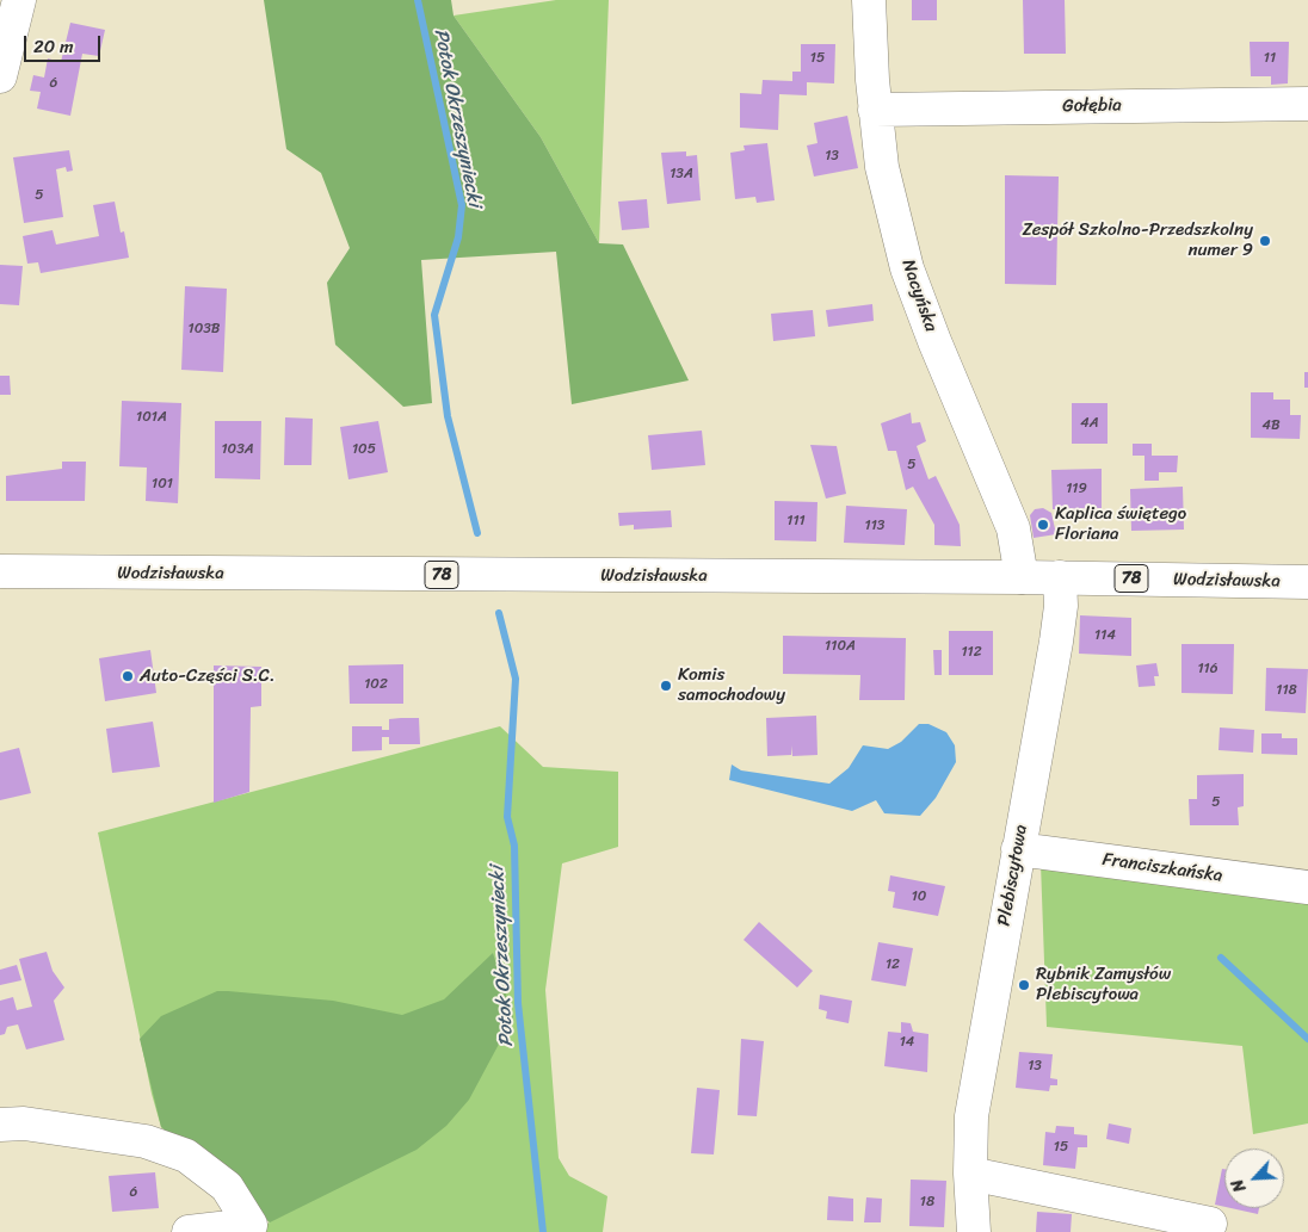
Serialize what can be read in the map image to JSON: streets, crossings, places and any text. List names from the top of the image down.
{
  "streets": {
    "street": [
      "Gołębia",
      "Nacyńska",
      "Wodzisławska",
      "78",
      "Franciszkańska",
      "Plebiscytowa"
    ]
  },
  "crossings": [
    ["Gołębia", "Nacyńska"],
    ["Nacyńska", "Wodzisławska"],
    ["Wodzisławska", "Plebiscytowa"],
    ["Franciszkańska", "Plebiscytowa"]
  ],
  "water": ["Potok Okrzeszyniecki"],
  "places": [
    "Zespół Szkolno-Przedszkolny numer 9",
    "Kaplica świętego Floriana",
    "Auto-Części S.C.",
    "Komis samochodowy",
    "Rybnik Zamysłów Plebiscytowa"
  ],
  "house_numbers": [
    "15",
    "11",
    "6",
    "13",
    "13A",
    "5",
    "103B",
    "101A",
    "4A",
    "4B",
    "103A",
    "105",
    "5",
    "101",
    "119",
    "111",
    "113",
    "114",
    "110A",
    "112",
    "116",
    "102",
    "118",
    "5",
    "10",
    "12",
    "14",
    "13",
    "15",
    "6",
    "18"
  ],
  "scale_bar": "20 m",
  "north": "bottom left"
}
